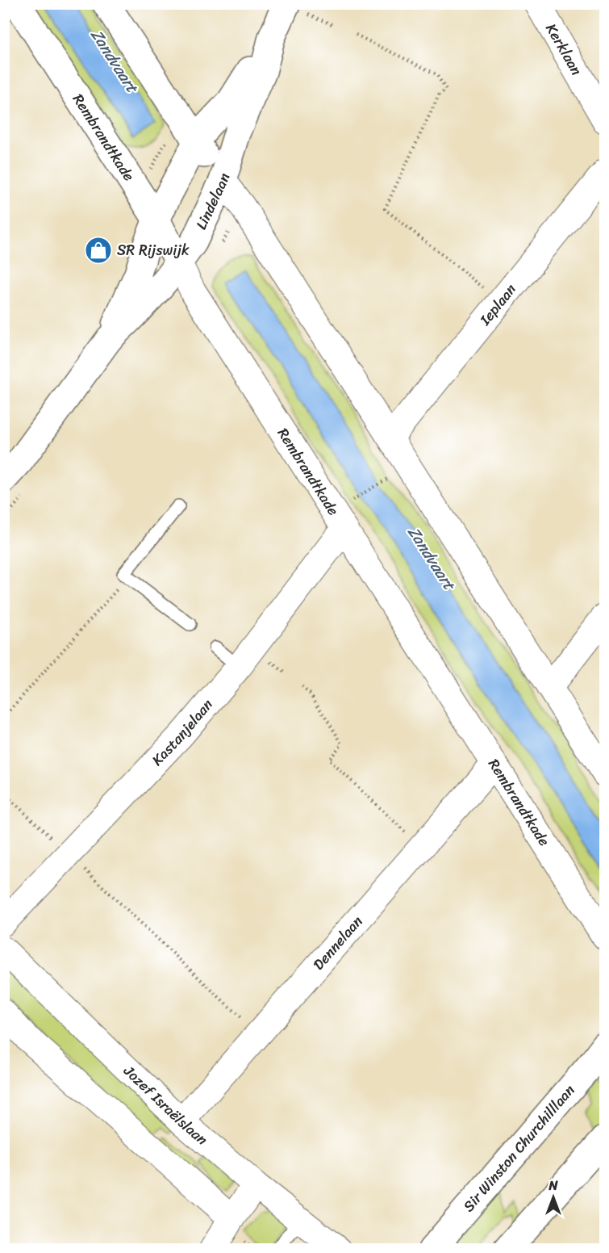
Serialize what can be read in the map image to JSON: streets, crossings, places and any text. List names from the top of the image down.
{
  "streets": {
    "street": [
      "Kerklaan",
      "Rembrandtkade",
      "Lindelaan",
      "Ieplaan",
      "Kastanjelaan",
      "Dennelaan",
      "Jozef Israëlslaan",
      "Sir Winston Churchilllaan"
    ]
  },
  "crossings": [
    ["Rembrandtkade", "Lindelaan"],
    ["Rembrandtkade", "Kastanjelaan"],
    ["Rembrandtkade", "Dennelaan"],
    ["Dennelaan", "Jozef Israëlslaan"]
  ],
  "water": ["Zandvaart"],
  "places": {
    "shop": ["SR Rijswijk"]
  },
  "north": "top"
}
